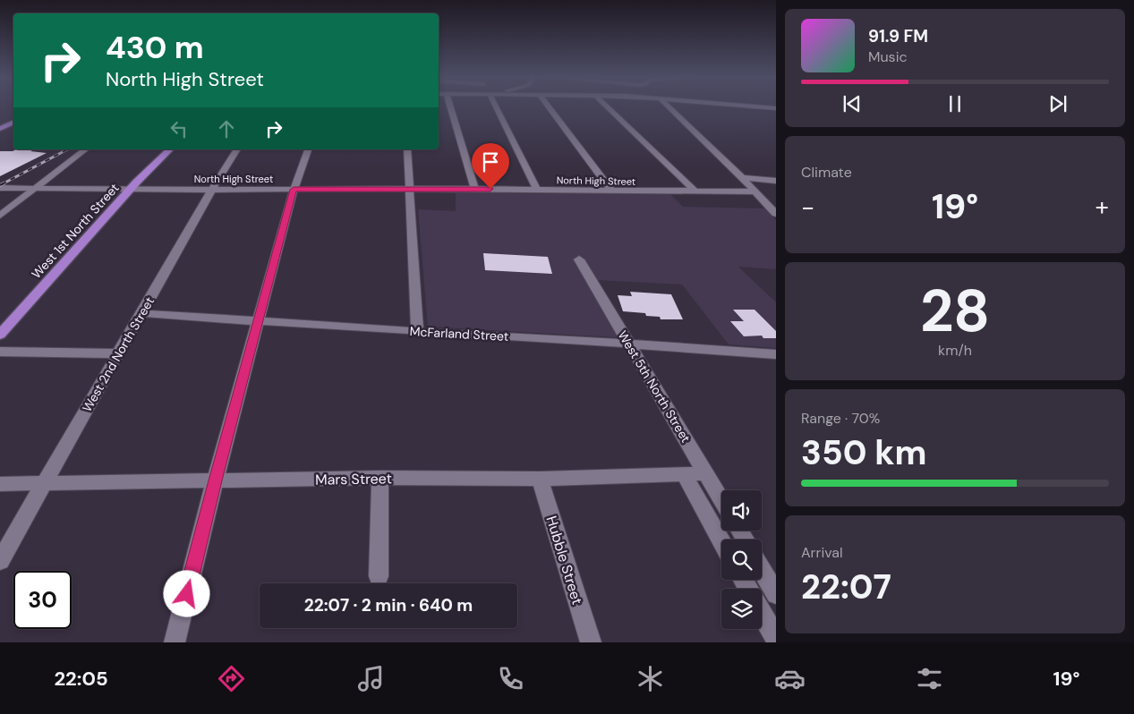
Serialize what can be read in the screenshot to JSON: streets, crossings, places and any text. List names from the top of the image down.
{
  "streets": {
    "main road": ["West 1st North Street"],
    "street": [
      "North High Street",
      "McFarland Street",
      "West 2nd North Street",
      "West 5th North Street",
      "Mars Street",
      "Hubble Street"
    ]
  },
  "crossings": [
    ["North High Street", "West 1st North Street"],
    ["North High Street", "West 2nd North Street"],
    ["McFarland Street", "West 2nd North Street"],
    ["McFarland Street", "West 5th North Street"],
    ["West 2nd North Street", "Mars Street"],
    ["West 5th North Street", "Mars Street"],
    ["Mars Street", "Hubble Street"]
  ],
  "page": {
    "turn": ["430 m", "North High Street"],
    "song": ["91.9 FM", "Music"],
    "tile": [
      "Climate",
      ["28", "km/h"],
      ["Range · 70%", "350 km"],
      ["Arrival", "22:07"]
    ],
    "heat": ["−", "19°", "+"],
    "limit": "30",
    "trip": "22:07 · 2 min · 640 m",
    "tabs": ["22:05", "19°"]
  }
}
